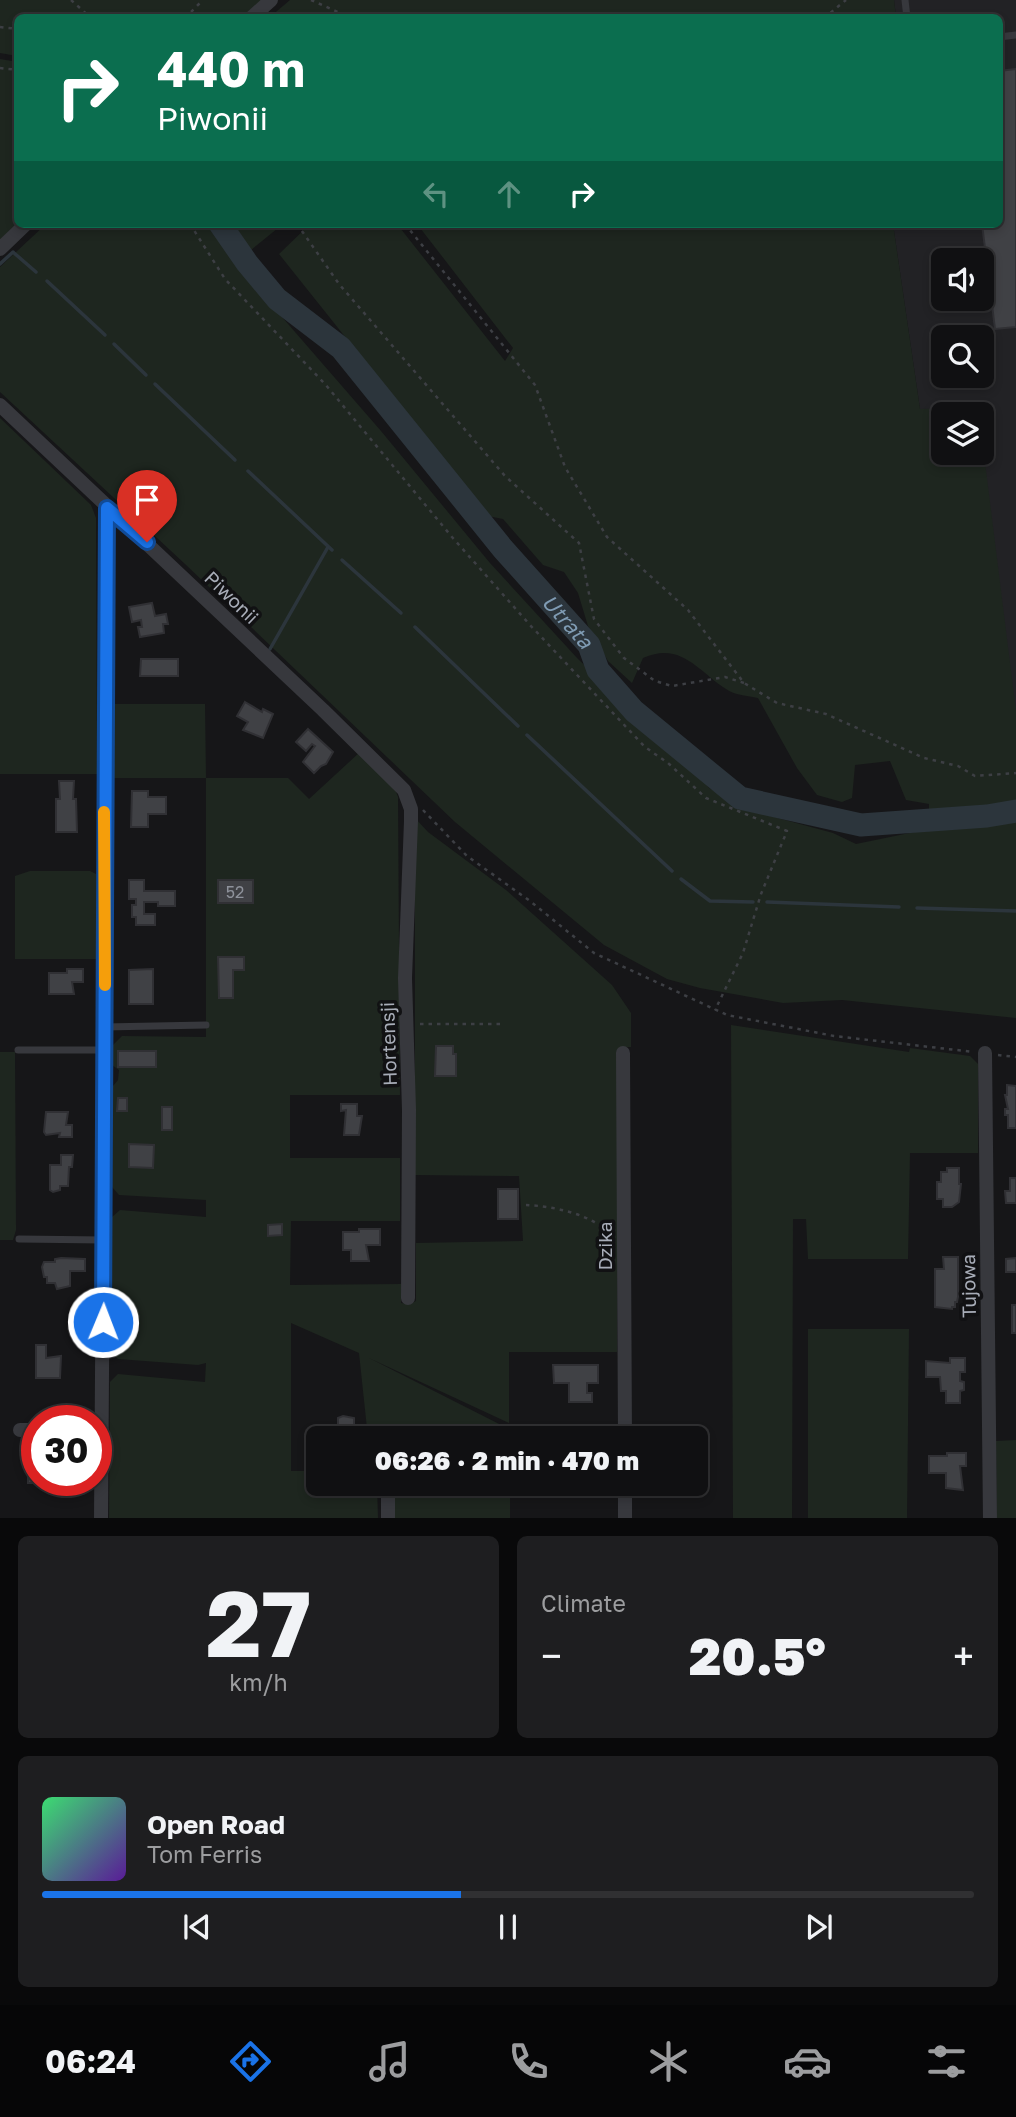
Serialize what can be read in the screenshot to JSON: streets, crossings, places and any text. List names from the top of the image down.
{
  "streets": {
    "street": [
      "Piwonii",
      "Hortensji",
      "Dzika",
      "Tujowa"
    ]
  },
  "crossings": [
    ["Piwonii", "Hortensji"]
  ],
  "water": ["Utrata"],
  "house_numbers": ["52"],
  "page": {
    "turn": ["440 m", "Piwonii"],
    "limit": "30",
    "trip": "06:26 · 2 min · 470 m",
    "tile": [
      ["27", "km/h"],
      "Climate"
    ],
    "heat": ["−", "20.5°", "+"],
    "song": ["Open Road", "Tom Ferris"],
    "tabs": "06:24"
  }
}
